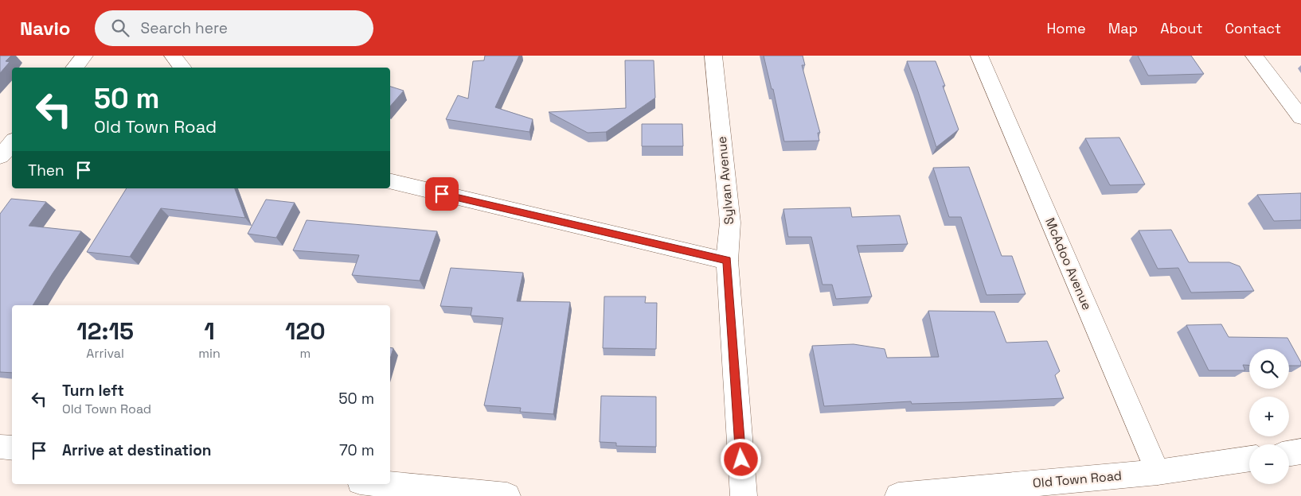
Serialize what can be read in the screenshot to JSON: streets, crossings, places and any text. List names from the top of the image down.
{
  "streets": {
    "street": ["Sylvan Avenue", "McAdoo Avenue", "Old Town Road"]
  },
  "crossings": [
    ["McAdoo Avenue", "Old Town Road"]
  ],
  "page": {
    "header": "Navio",
    "search": "Search here",
    "nav": [
      "Home",
      "Map",
      "About",
      "Contact"
    ],
    "turn": ["50 m", "Old Town Road"],
    "then": "Then",
    "eta": [
      "12:15",
      "Arrival",
      "1",
      "min",
      "120",
      "m"
    ],
    "map_buttons": ["+", "−"],
    "list": [
      {
        "name": "Turn left",
        "note": "Old Town Road",
        "value": "50 m"
      },
      {
        "name": "Arrive at destination",
        "value": "70 m"
      }
    ]
  }
}
